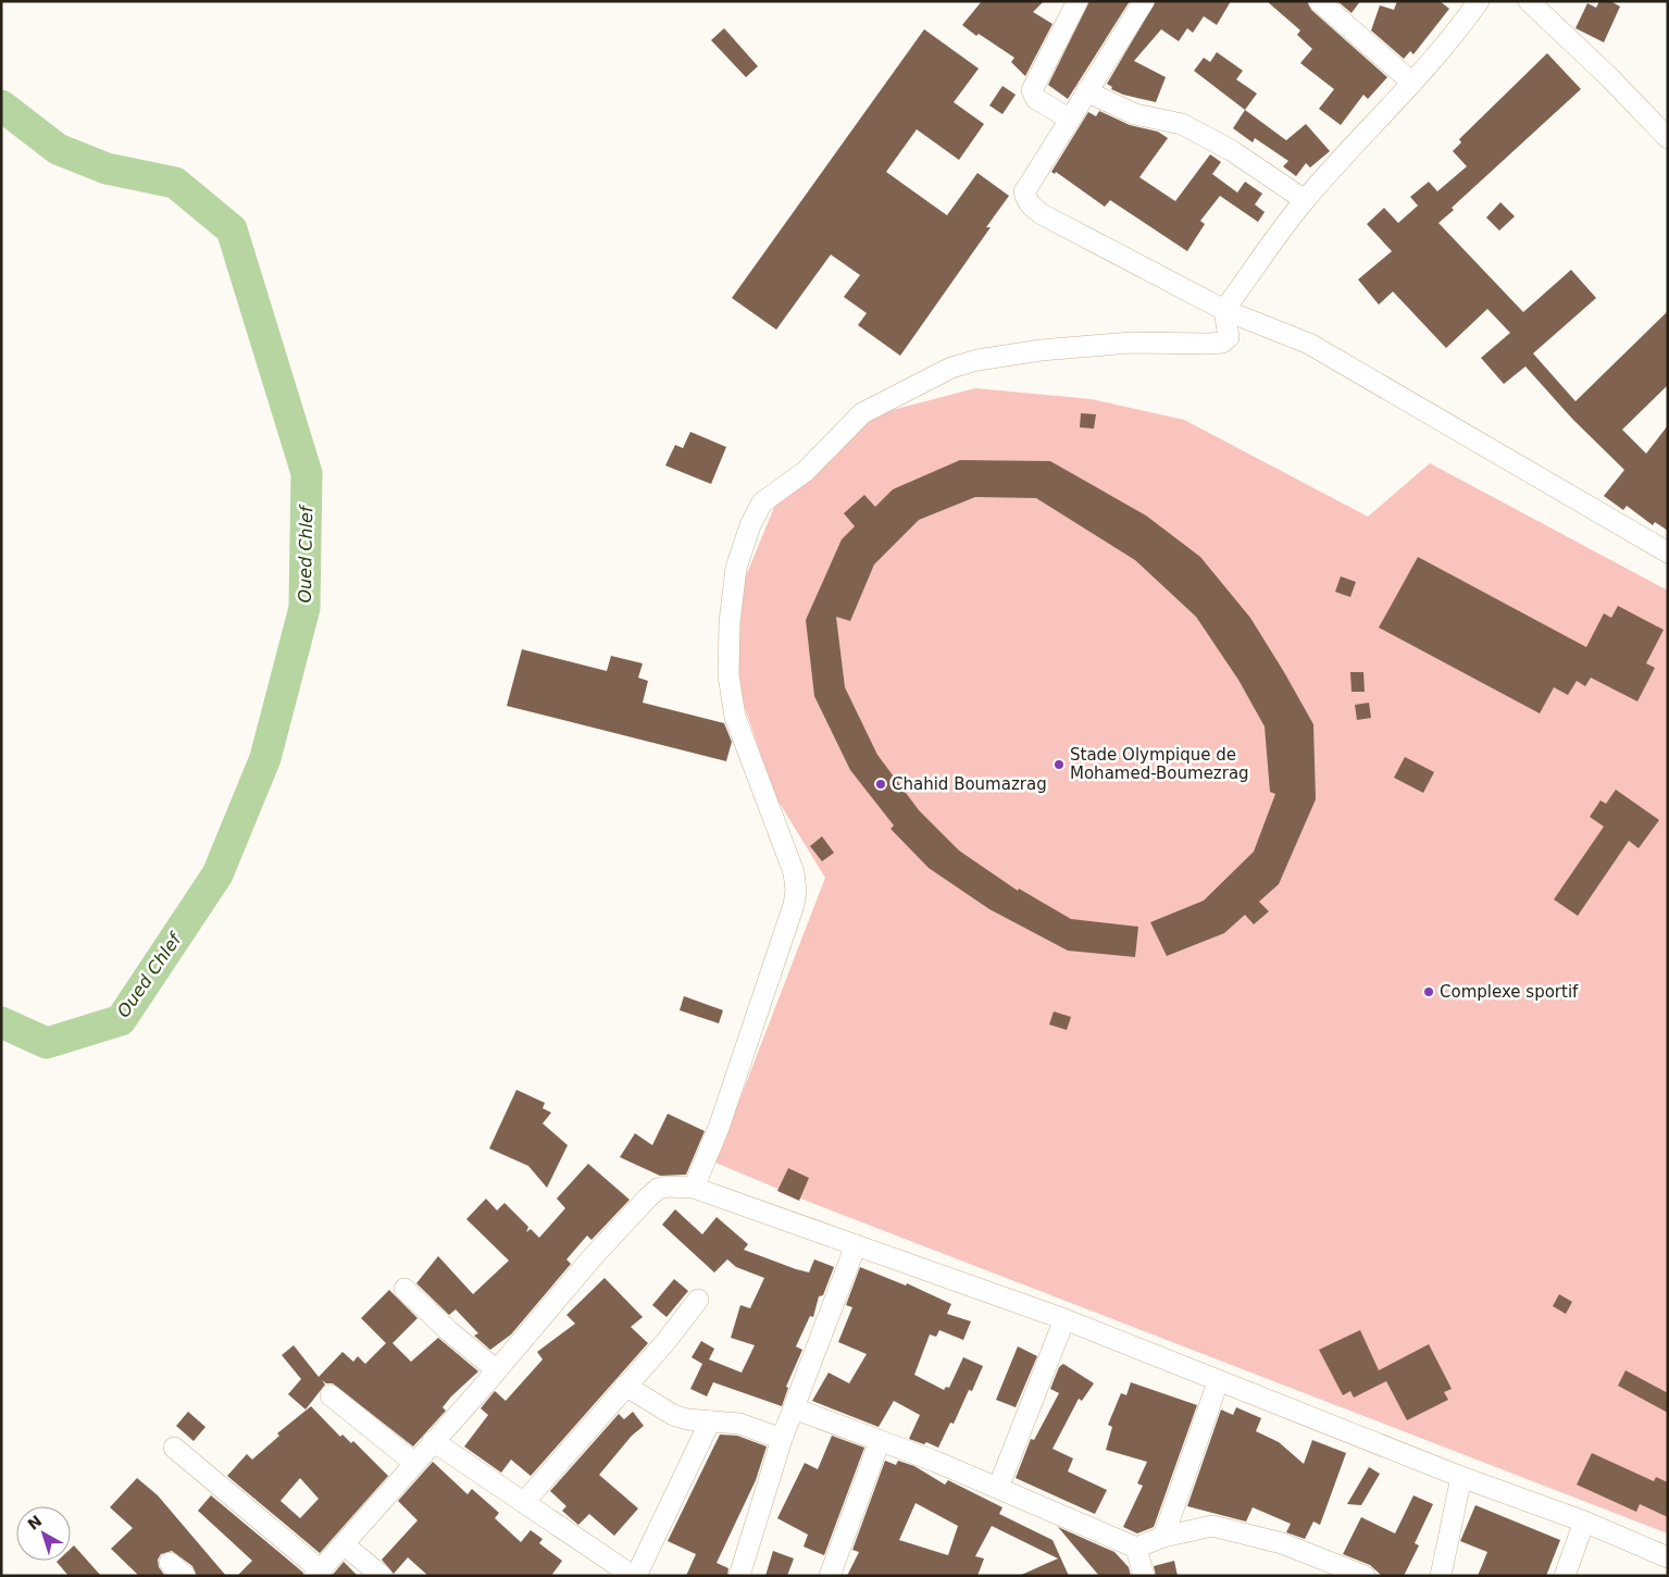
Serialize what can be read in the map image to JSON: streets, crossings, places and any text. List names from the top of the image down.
{
  "water": ["Oued Chlef"],
  "places": ["Stade Olympique de Mohamed-Boumezrag", "Chahid Boumazrag", "Complexe sportif"],
  "north": "top left"
}
